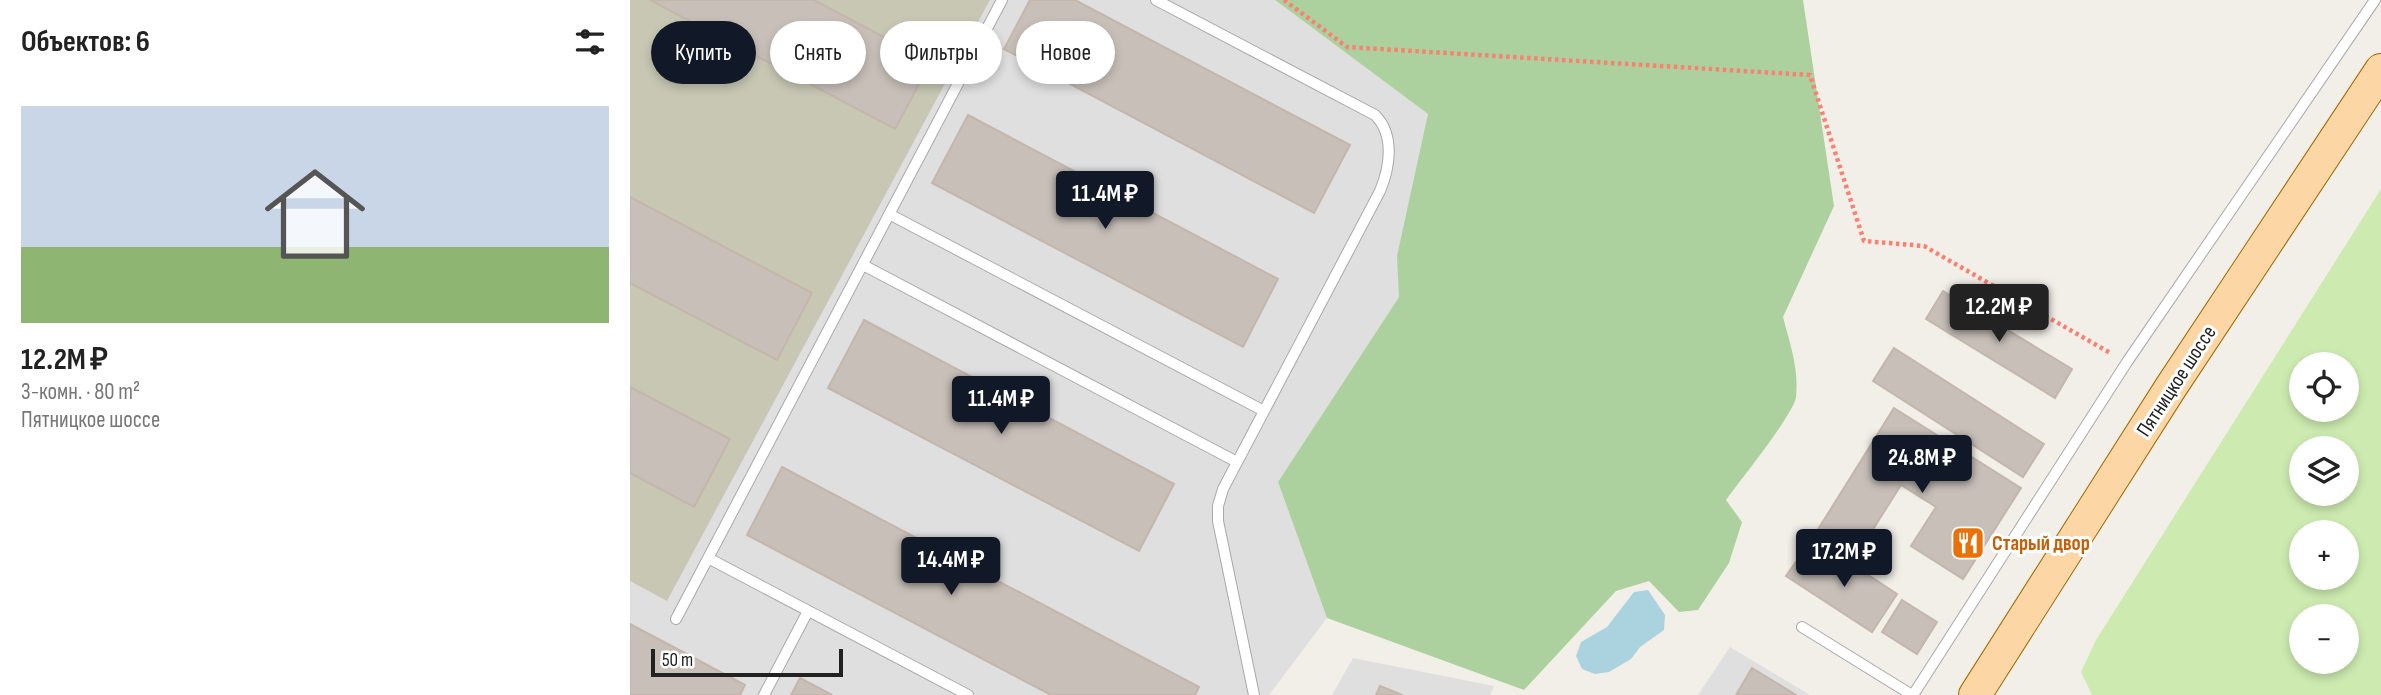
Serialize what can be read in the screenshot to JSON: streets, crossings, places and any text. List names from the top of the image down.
{
  "streets": {
    "main road": ["Пятницкое шоссе"]
  },
  "places": {
    "restaurant": ["Старый двор"]
  },
  "scale_bar": "50 m",
  "page": {
    "heading": "Объектов: 6",
    "chip": [
      "Купить",
      "Снять",
      "Фильтры",
      "Новое"
    ],
    "list": [
      {
        "name": "12.2M ₽",
        "note": "3-комн. · 80 m² · Пятницкое шоссе"
      }
    ],
    "price": [
      "11.4M ₽",
      "12.2M ₽",
      "11.4M ₽",
      "24.8M ₽",
      "17.2M ₽",
      "14.4M ₽"
    ],
    "map_buttons": ["+", "−"],
    "scale": "50 m"
  }
}
